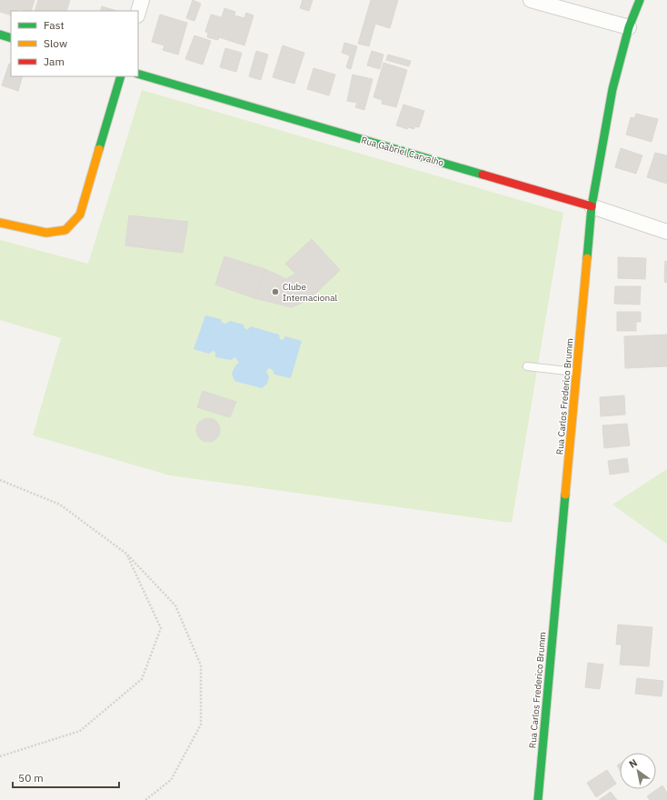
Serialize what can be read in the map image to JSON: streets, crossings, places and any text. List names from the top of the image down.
{
  "streets": {
    "street": ["Rua Gabriel Carvalho", "Rua Carlos Frederico Brumm"]
  },
  "crossings": [
    ["Rua Gabriel Carvalho", "Rua Carlos Frederico Brumm"]
  ],
  "places": ["Clube Internacional"],
  "legend": ["Fast", "Slow", "Jam"],
  "scale_bar": "50 m",
  "north": "top left"
}
